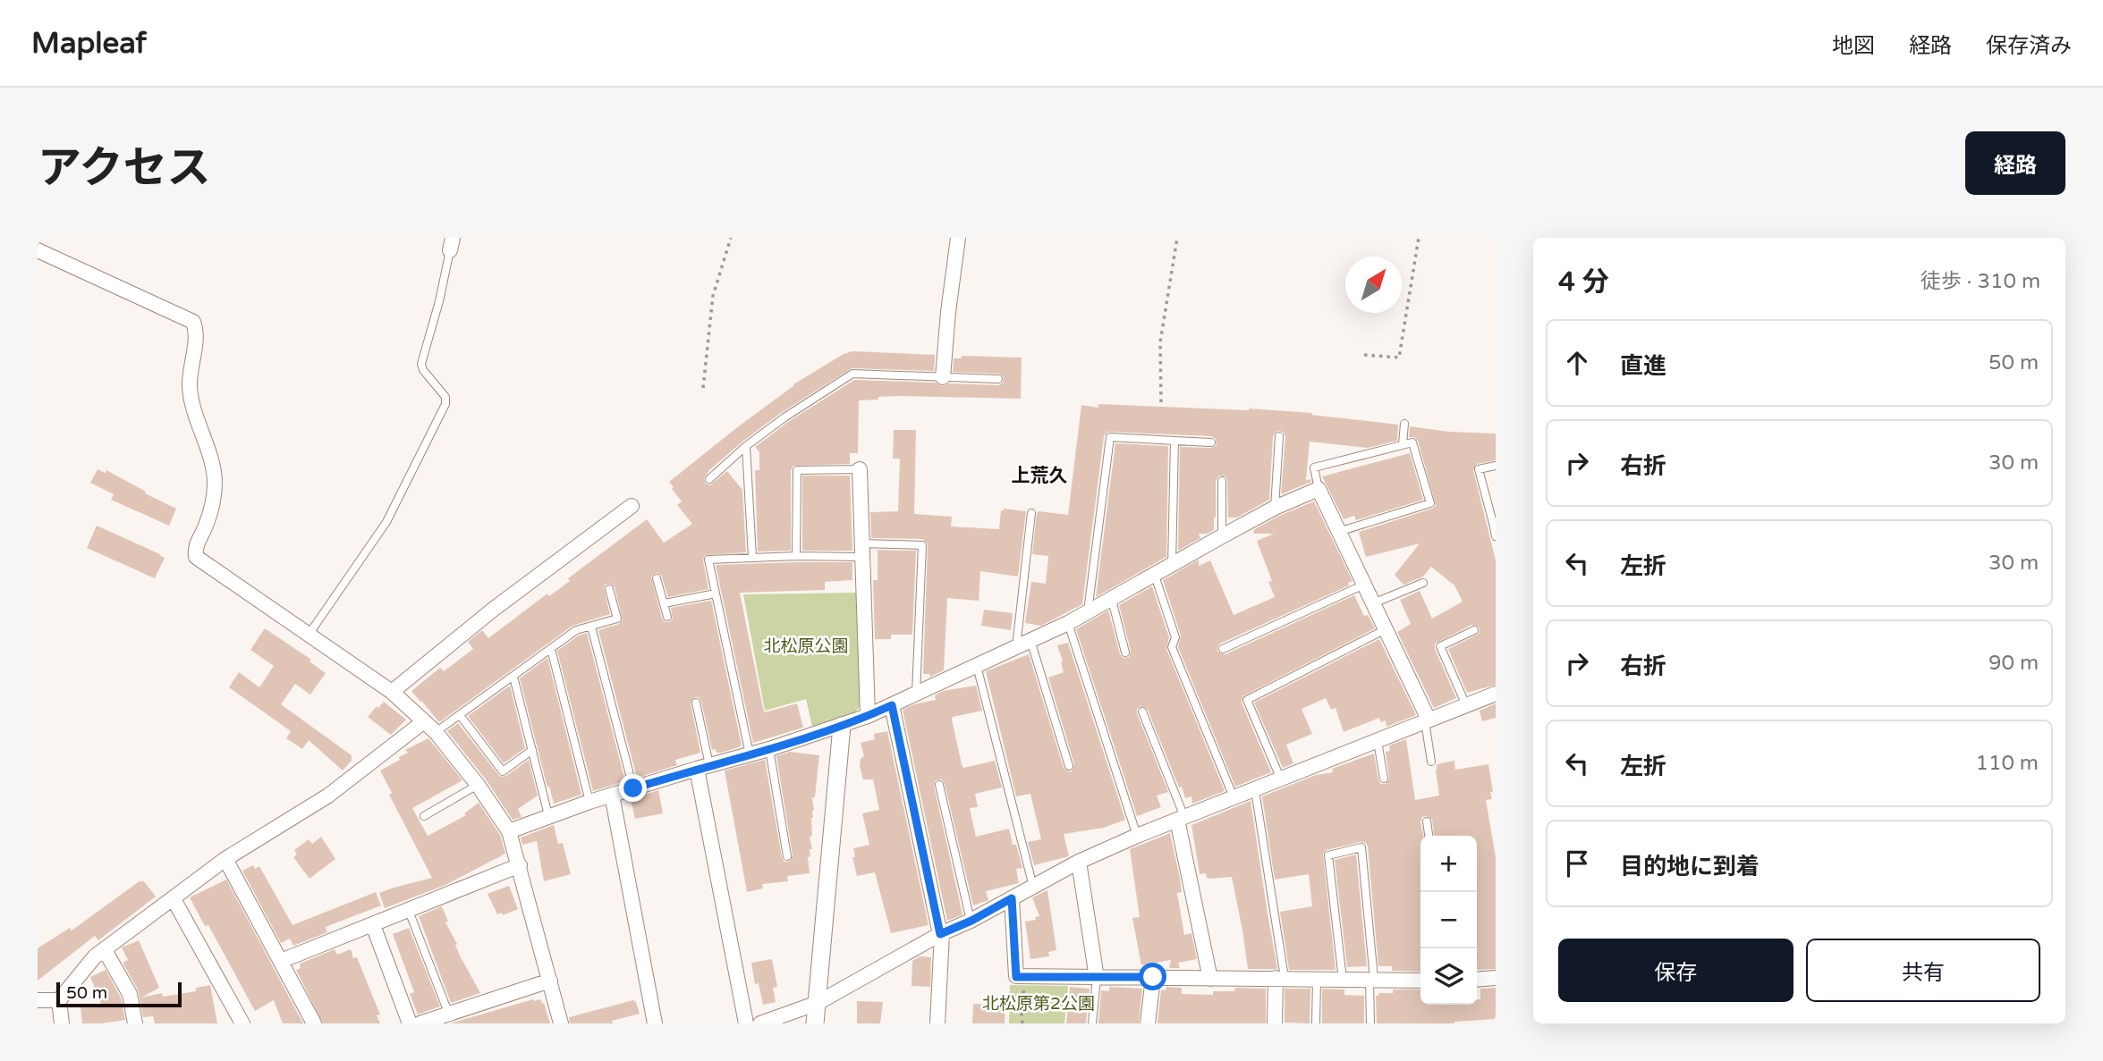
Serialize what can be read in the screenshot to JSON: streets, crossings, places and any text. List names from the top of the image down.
{
  "districts": ["上荒久"],
  "parks": ["北松原公園", "北松原第2公園"],
  "scale_bar": "50 m",
  "north": "top right",
  "page": {
    "header": "Mapleaf",
    "nav": ["地図", "経路", "保存済み"],
    "title": "アクセス",
    "buttons": [
      "経路",
      ["保存", "共有"]
    ],
    "heading": ["4 分", "徒歩 · 310 m"],
    "list": [
      ["直進", "50 m"],
      ["右折", "30 m"],
      ["左折", "30 m"],
      ["右折", "90 m"],
      ["左折", "110 m"],
      "目的地に到着"
    ],
    "map_buttons": ["+", "−"],
    "scale": "50 m"
  }
}
